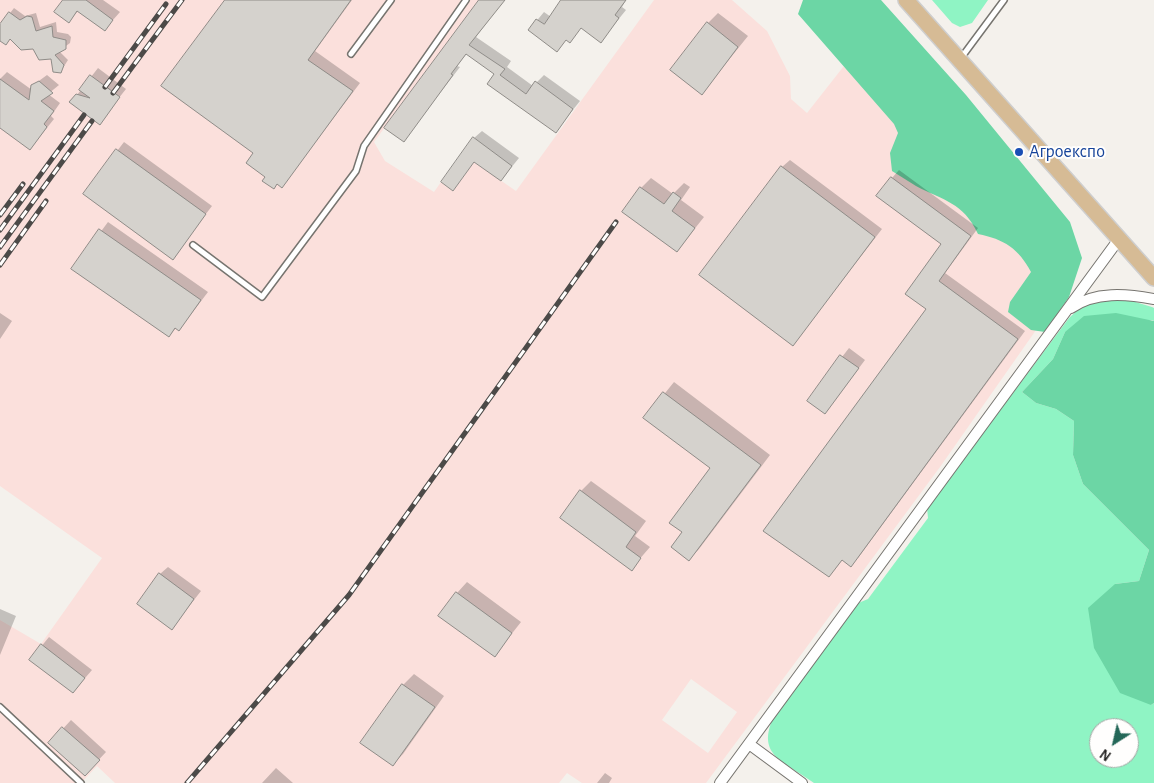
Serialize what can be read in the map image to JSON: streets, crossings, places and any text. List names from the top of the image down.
{
  "places": ["Агроекспо"],
  "north": "bottom left"
}
